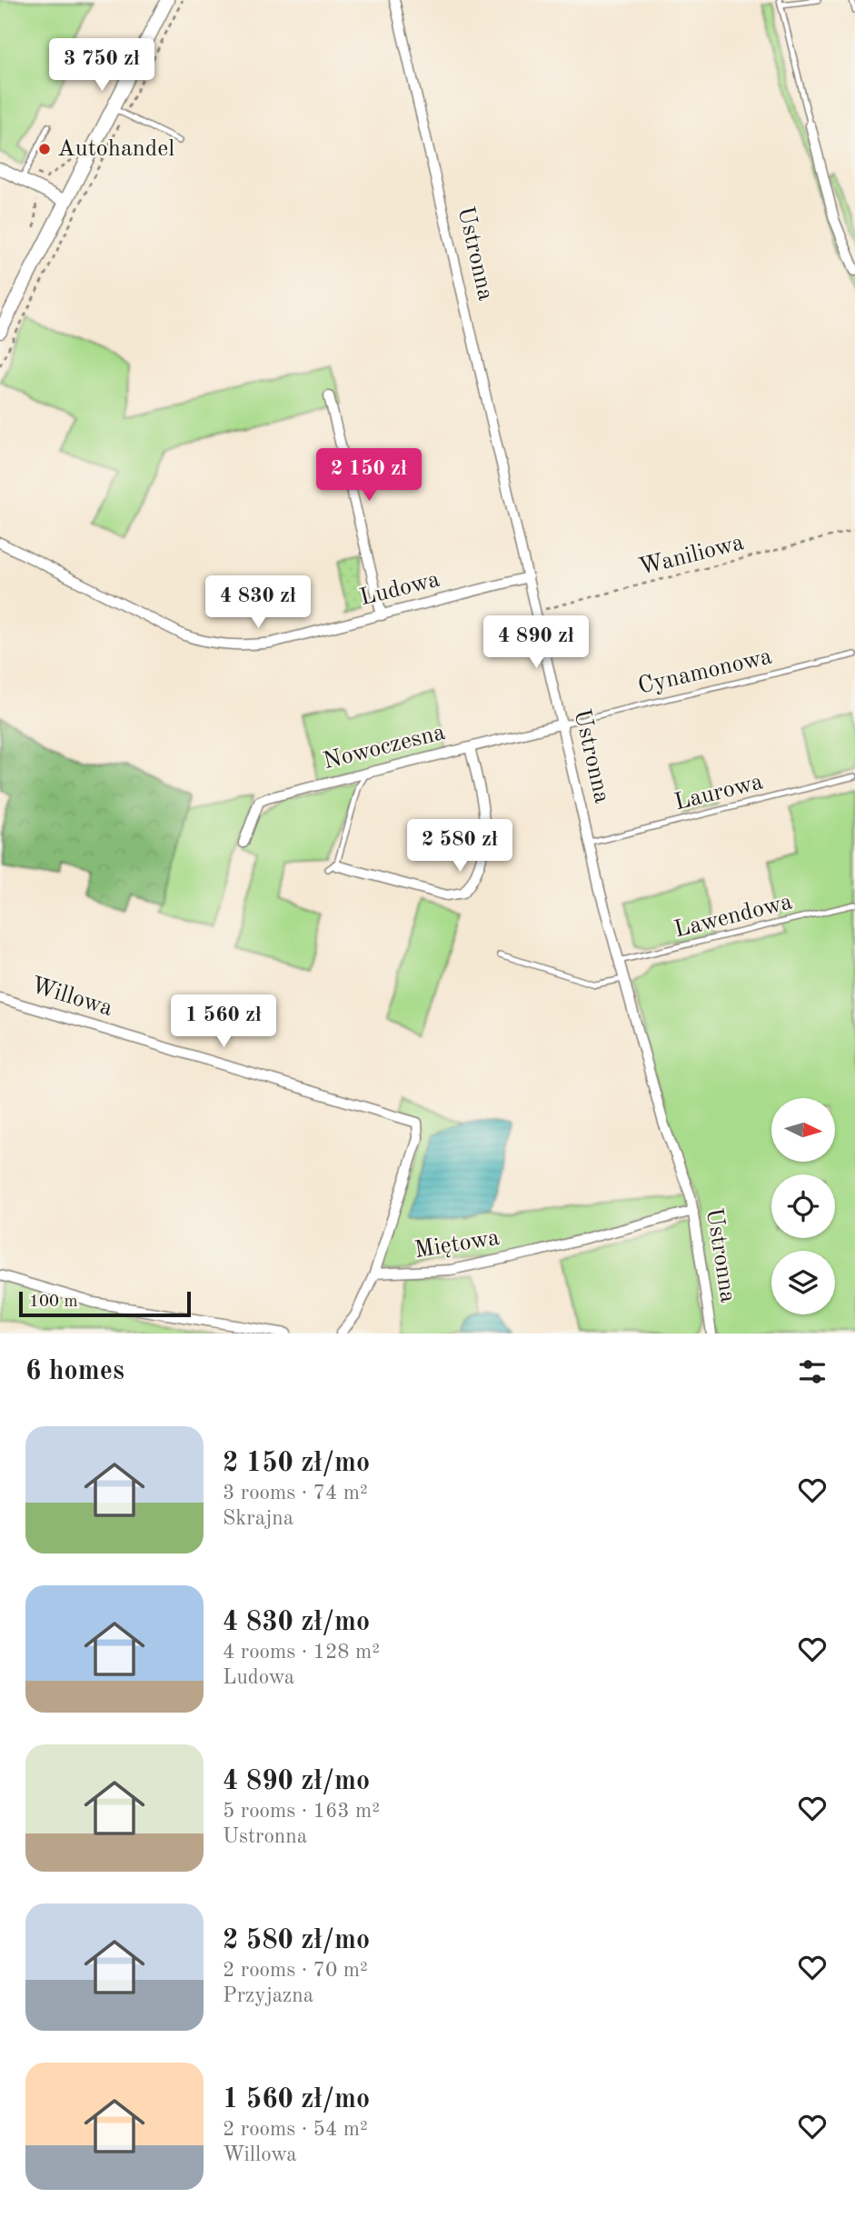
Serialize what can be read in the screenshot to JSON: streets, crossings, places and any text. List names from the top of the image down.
{
  "streets": {
    "street": [
      "Ustronna",
      "Ludowa",
      "Nowoczesna",
      "Willowa",
      "Miętowa"
    ],
    "lane": ["Cynamonowa", "Laurowa", "Lawendowa"],
    "path": ["Waniliowa"]
  },
  "crossings": [
    ["Ustronna", "Waniliowa"],
    ["Ustronna", "Ludowa"],
    ["Ustronna", "Cynamonowa"],
    ["Ustronna", "Nowoczesna"],
    ["Ustronna", "Laurowa"],
    ["Ustronna", "Lawendowa"],
    ["Ustronna", "Miętowa"],
    ["Cynamonowa", "Nowoczesna"],
    ["Willowa", "Miętowa"]
  ],
  "places": ["Autohandel"],
  "scale_bar": "100 m",
  "north": "right",
  "page": {
    "price": [
      "3 750 zł",
      "2 150 zł",
      "4 830 zł",
      "4 890 zł",
      "2 580 zł",
      "1 560 zł"
    ],
    "scale": "100 m",
    "heading": "6 homes",
    "list": [
      {
        "name": "2 150 zł/mo",
        "note": "3 rooms · 74 m² · Skrajna"
      },
      {
        "name": "4 830 zł/mo",
        "note": "4 rooms · 128 m² · Ludowa"
      },
      {
        "name": "4 890 zł/mo",
        "note": "5 rooms · 163 m² · Ustronna"
      },
      {
        "name": "2 580 zł/mo",
        "note": "2 rooms · 70 m² · Przyjazna"
      },
      {
        "name": "1 560 zł/mo",
        "note": "2 rooms · 54 m² · Willowa"
      }
    ]
  }
}
